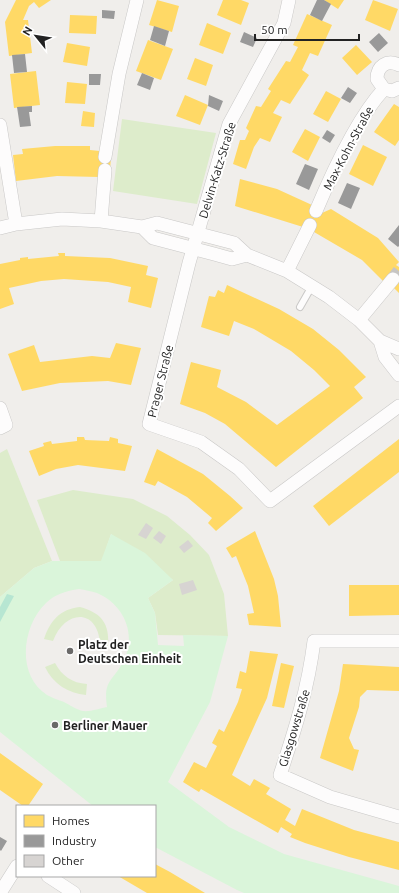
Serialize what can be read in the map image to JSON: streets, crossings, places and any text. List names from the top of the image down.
{
  "streets": {
    "street": [
      "Max-Kohn-Straße",
      "Delvin-Katz-Straße",
      "Prager Straße",
      "Glasgowstraße"
    ]
  },
  "crossings": [
    ["Delvin-Katz-Straße", "Prager Straße"]
  ],
  "places": ["Platz der Deutschen Einheit", "Berliner Mauer"],
  "legend": ["Homes", "Industry", "Other"],
  "scale_bar": "50 m",
  "north": "top left"
}
